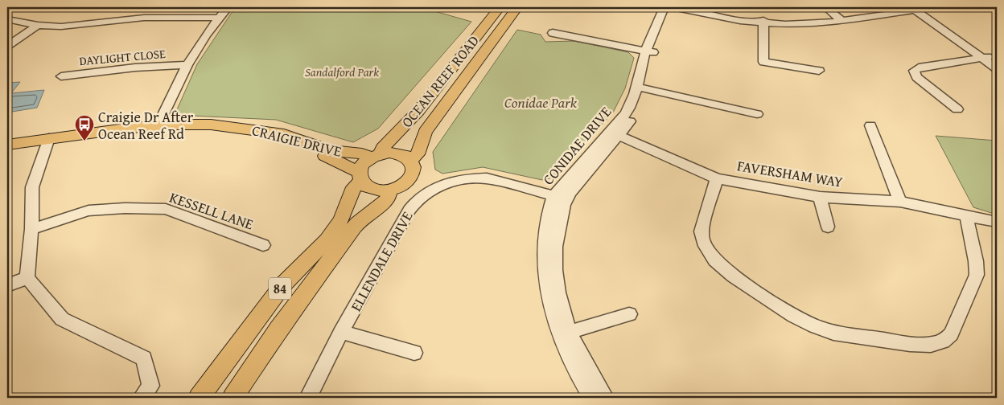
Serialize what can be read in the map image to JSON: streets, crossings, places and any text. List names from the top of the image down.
{
  "streets": {
    "main road": ["OCEAN REEF ROAD", "CRAIGIE DRIVE", "84"],
    "street": [
      "DAYLIGHT CLOSE",
      "CONIDAE DRIVE",
      "FAVERSHAM WAY",
      "KESSELL LANE",
      "ELLENDALE DRIVE"
    ]
  },
  "crossings": [
    ["OCEAN REEF ROAD", "CRAIGIE DRIVE"],
    ["OCEAN REEF ROAD", "84"],
    ["CRAIGIE DRIVE", "84"],
    ["CONIDAE DRIVE", "FAVERSHAM WAY"],
    ["CONIDAE DRIVE", "ELLENDALE DRIVE"]
  ],
  "parks": ["Sandalford Park", "Conidae Park"],
  "places": {
    "bus stop": ["Craigie Dr After Ocean Reef Rd"]
  }
}
